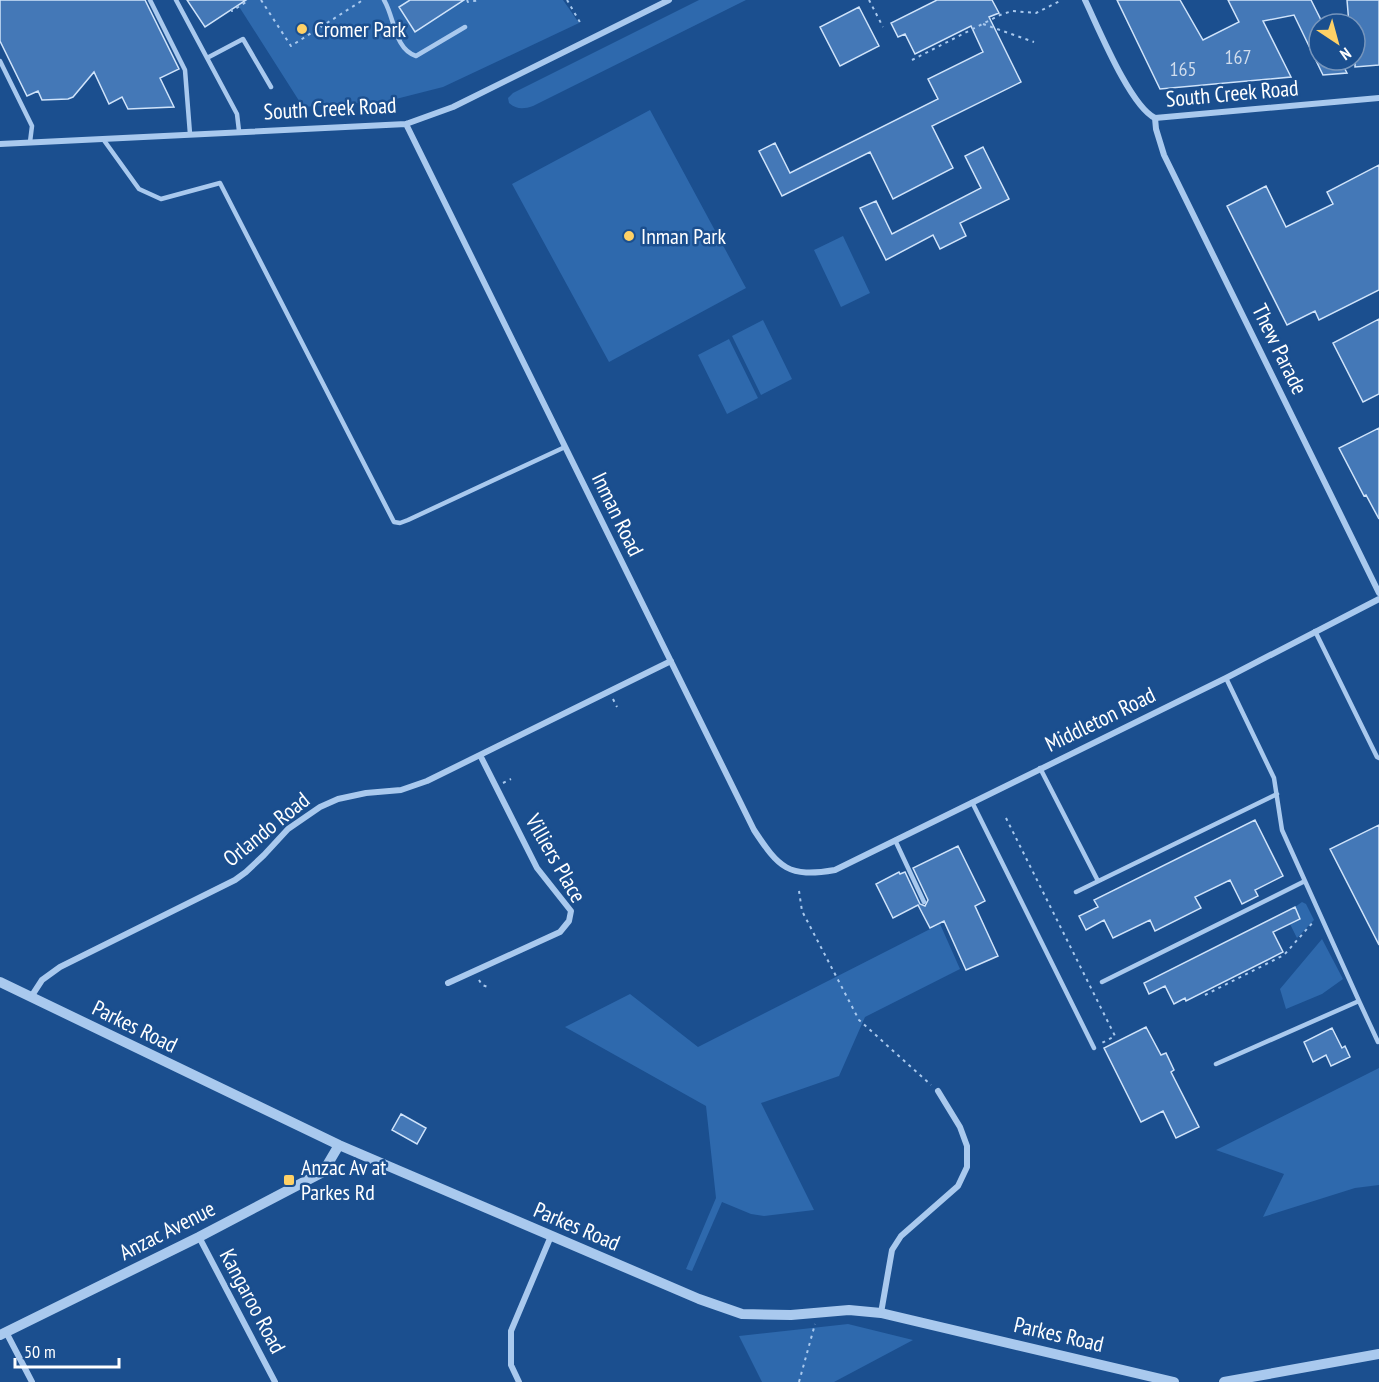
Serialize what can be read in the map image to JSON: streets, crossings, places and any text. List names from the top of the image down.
{
  "streets": {
    "street": [
      "South Creek Road",
      "Thew Parade",
      "Inman Road",
      "Middleton Road",
      "Orlando Road",
      "Villiers Place",
      "Parkes Road",
      "Anzac Avenue",
      "Kangaroo Road"
    ]
  },
  "crossings": [
    ["South Creek Road", "Thew Parade"],
    ["South Creek Road", "Inman Road"],
    ["Inman Road", "Middleton Road"],
    ["Inman Road", "Orlando Road"],
    ["Orlando Road", "Villiers Place"],
    ["Orlando Road", "Parkes Road"],
    ["Parkes Road", "Anzac Avenue"],
    ["Anzac Avenue", "Kangaroo Road"]
  ],
  "places": {
    "other": ["Cromer Park", "Inman Park"],
    "transit": ["Anzac Av at Parkes Rd"]
  },
  "house_numbers": ["167", "165"],
  "scale_bar": "50 m",
  "north": "bottom right"
}
